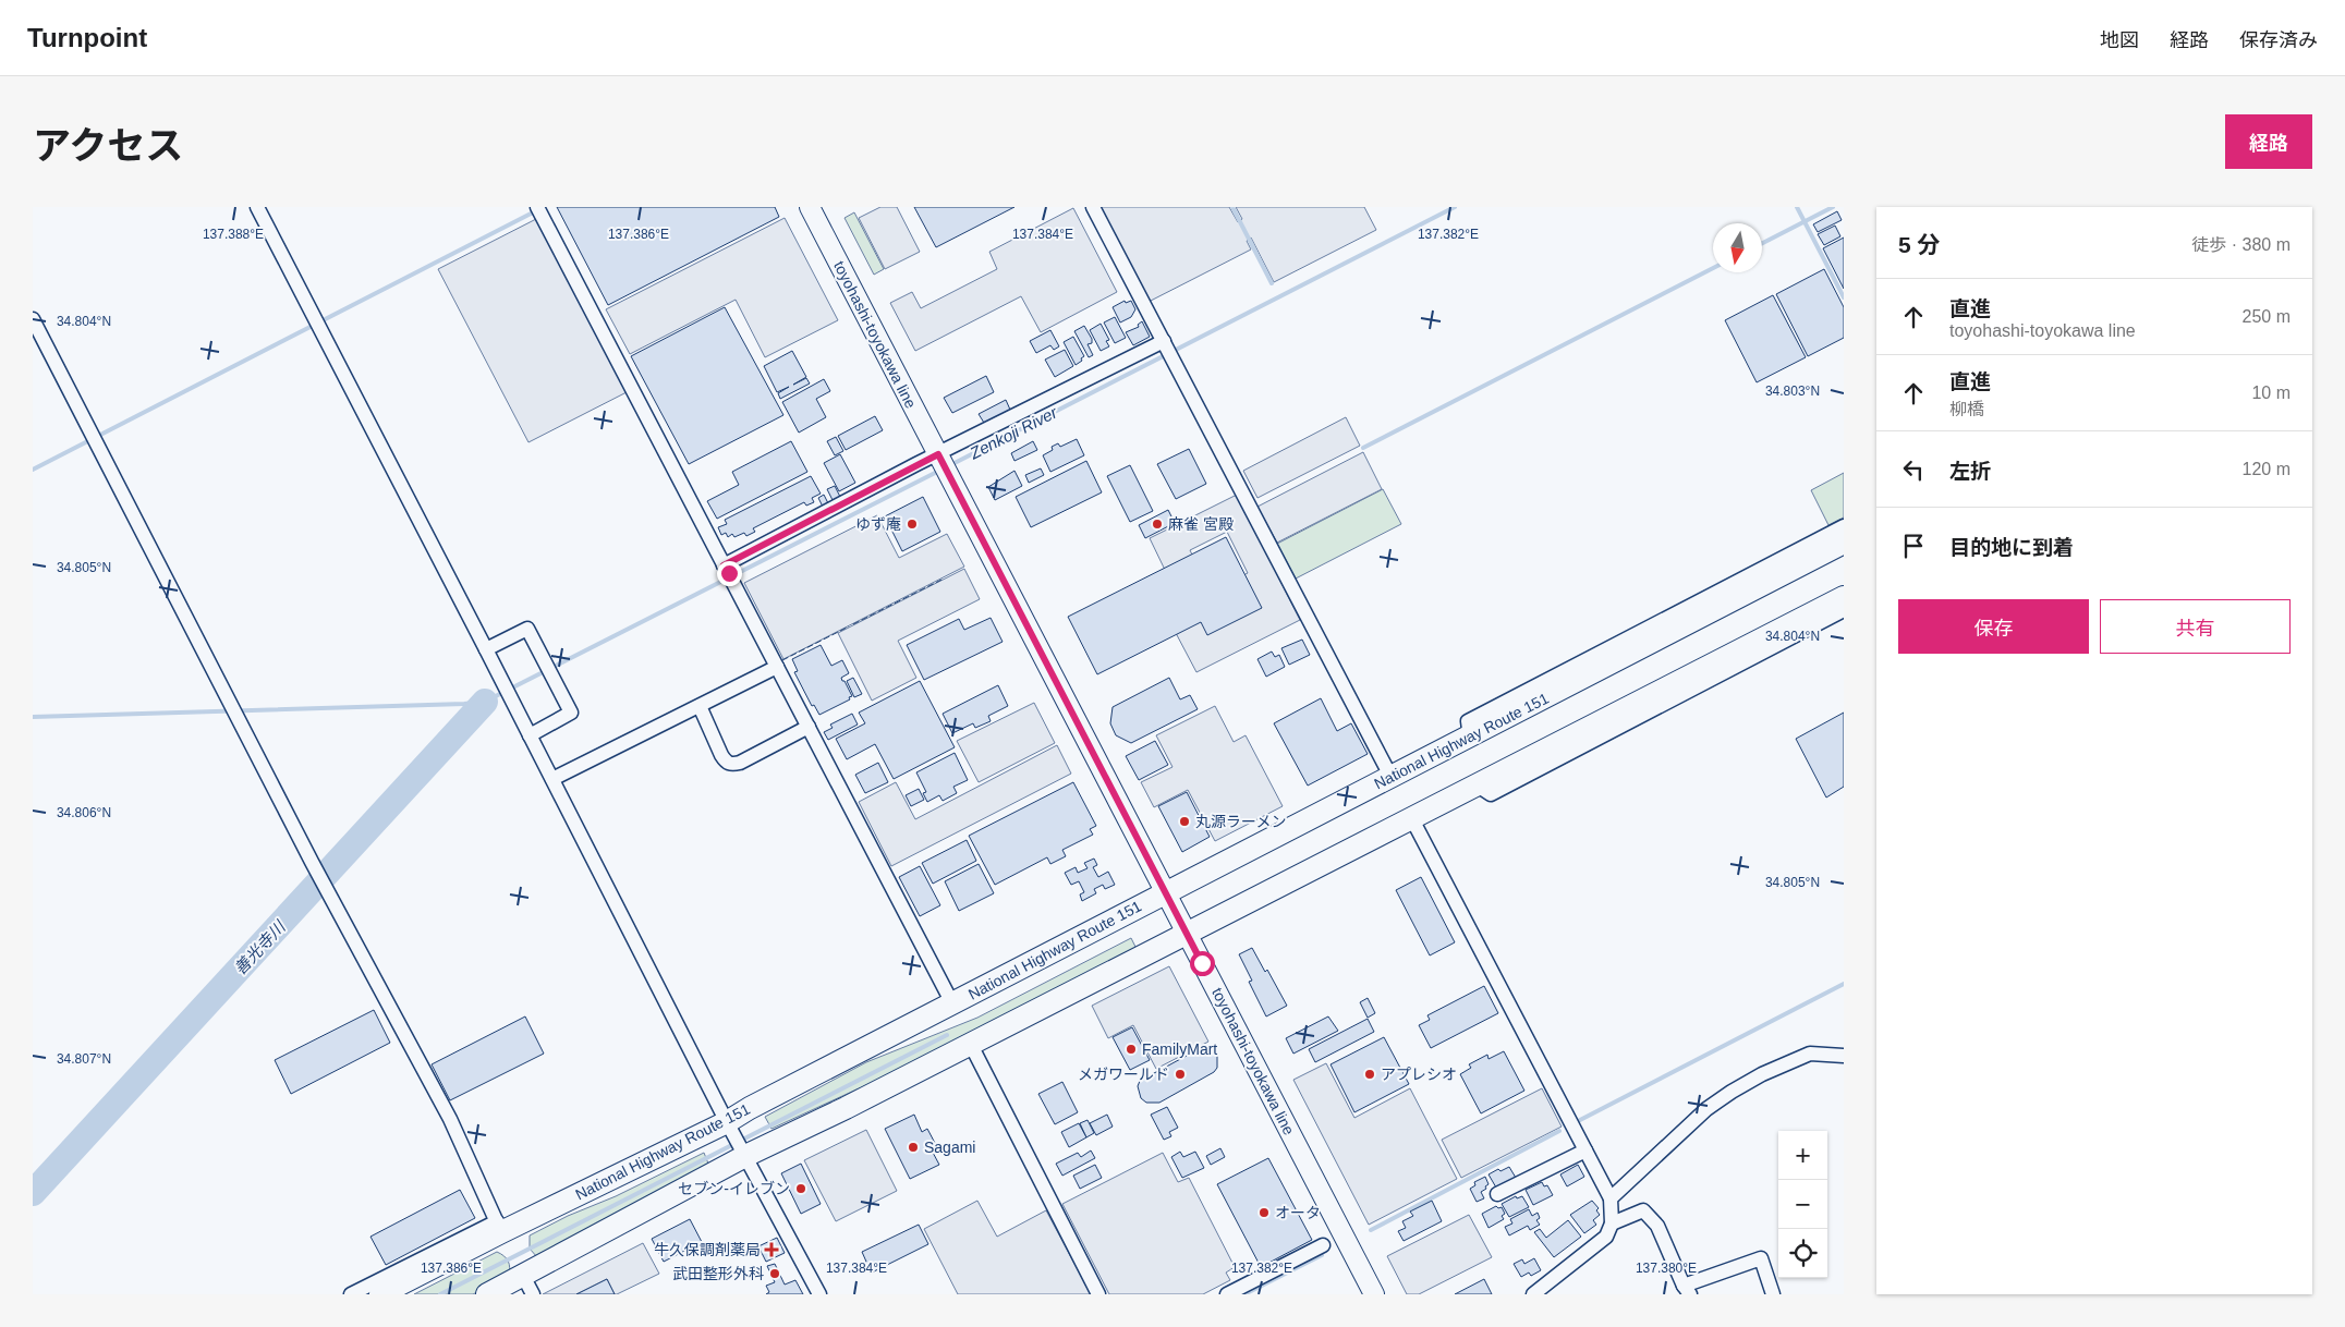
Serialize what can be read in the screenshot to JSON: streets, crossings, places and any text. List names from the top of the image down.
{
  "streets": {
    "highway": ["National Highway Route 151"],
    "main road": ["toyohashi-toyokawa line"]
  },
  "crossings": [
    ["toyohashi-toyokawa line", "National Highway Route 151"]
  ],
  "water": ["Zenkoji River", "善光寺川"],
  "places": {
    "other": [
      "ゆず庵",
      "麻雀 宮殿",
      "丸源ラーメン",
      "FamilyMart",
      "メガワールド",
      "アプレシオ",
      "Sagami",
      "セブン-イレブン",
      "オータ",
      "武田整形外科"
    ],
    "health": ["牛久保調剤薬局"]
  },
  "north": "bottom",
  "page": {
    "header": "Turnpoint",
    "nav": ["地図", "経路", "保存済み"],
    "title": "アクセス",
    "buttons": [
      "経路",
      ["保存", "共有"]
    ],
    "heading": ["5 分", "徒歩 · 380 m"],
    "list": [
      ["直進", "toyohashi-toyokawa line", "250 m"],
      ["直進", "柳橋", "10 m"],
      ["左折", "120 m"],
      "目的地に到着"
    ],
    "map_buttons": ["+", "−"]
  },
  "coordinates": [
    "137.388°E",
    "137.384°E",
    "137.382°E",
    "137.386°E",
    "34.804°N",
    "34.803°N",
    "34.805°N",
    "34.806°N",
    "34.807°N",
    "137.380°E"
  ]
}
